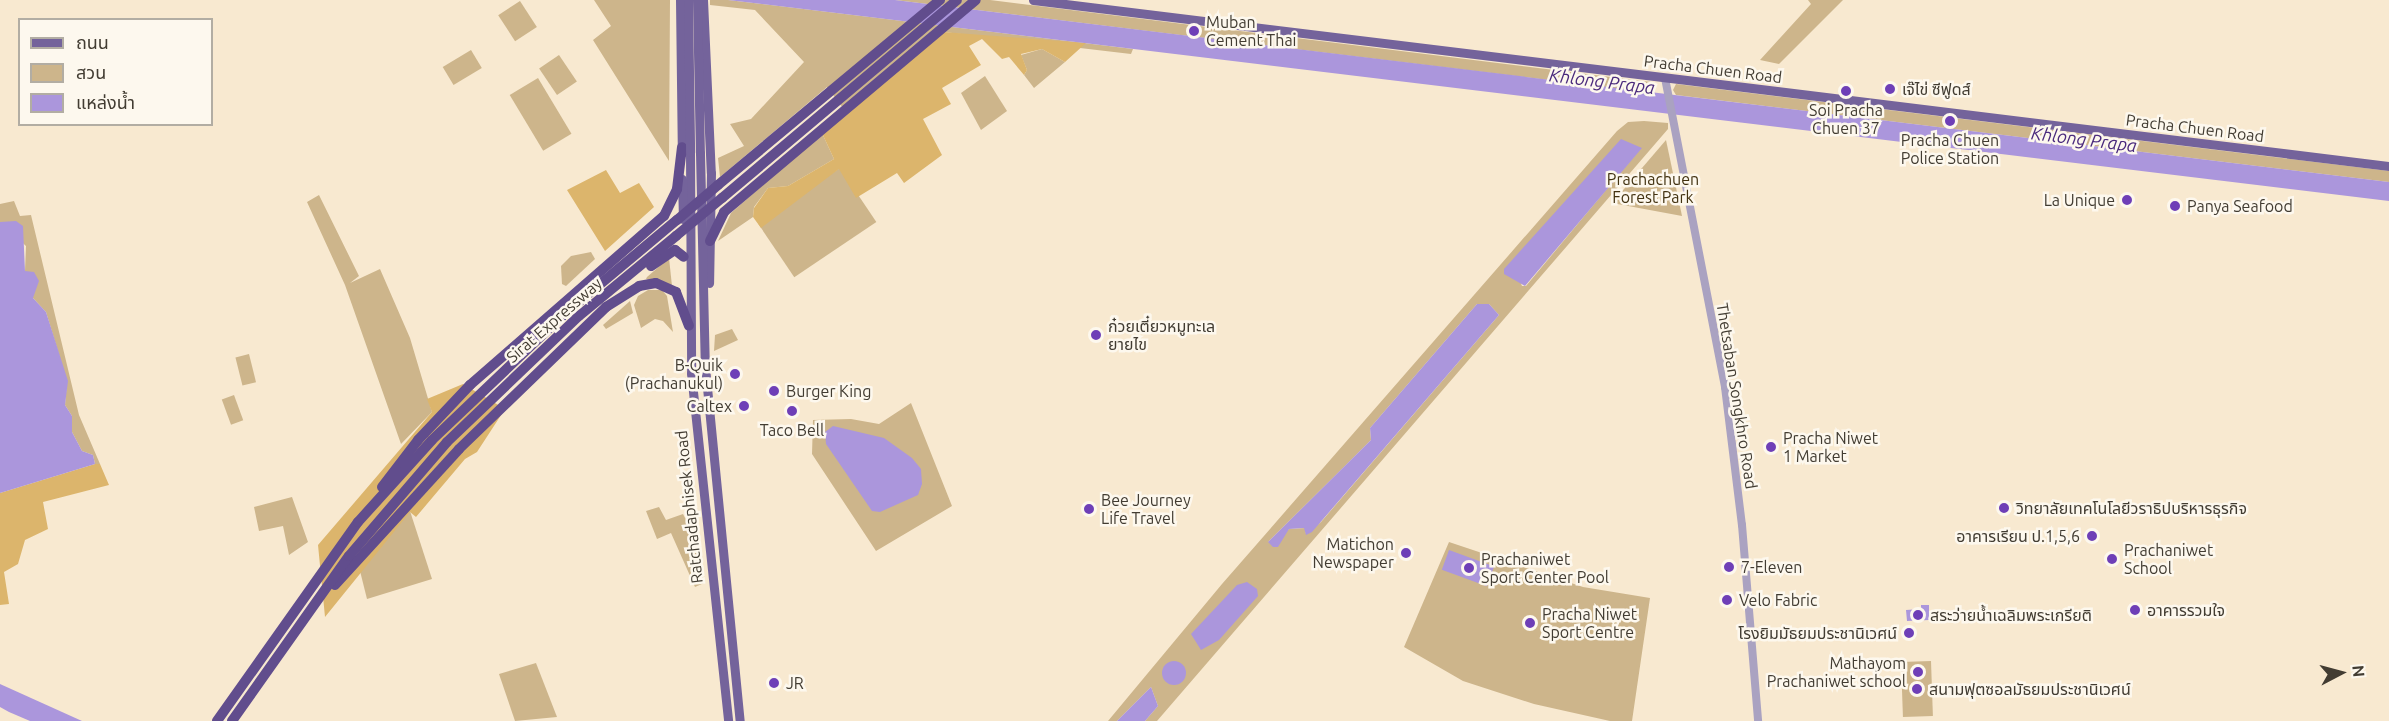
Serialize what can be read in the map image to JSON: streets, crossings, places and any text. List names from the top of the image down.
{
  "streets": {
    "highway": ["Sirat Expressway"],
    "main road": ["Pracha Chuen Road", "Ratchadaphisek Road"],
    "street": ["Thetsaban Songkhro Road"]
  },
  "crossings": [
    ["Pracha Chuen Road", "Thetsaban Songkhro Road"]
  ],
  "water": ["Khlong Prapa"],
  "parks": ["Prachachuen Forest Park"],
  "places": [
    "Muban Cement Thai",
    "เจ๊ไข่ ซีฟูดส์",
    "Soi Pracha Chuen 37",
    "Pracha Chuen Police Station",
    "La Unique",
    "Panya Seafood",
    "ก๋วยเตี๋ยวหมูทะเล ยายไข",
    "B-Quik (Prachanukul)",
    "Burger King",
    "Caltex",
    "Taco Bell",
    "Pracha Niwet 1 Market",
    "วิทยาลัยเทคโนโลยีวราธิปบริหารธุรกิจ",
    "Bee Journey Life Travel",
    "อาคารเรียน ป.1,5,6",
    "Matichon Newspaper",
    "Prachaniwet School",
    "7-Eleven",
    "Prachaniwet Sport Center Pool",
    "Velo Fabric",
    "อาคารรวมใจ",
    "สระว่ายนํ้าเฉลิมพระเกรียติ",
    "Pracha Niwet Sport Centre",
    "โรงยิมมัธยมประชานิเวศน์",
    "Mathayom Prachaniwet school",
    "JR",
    "สนามฟุตซอลมัธยมประชานิเวศน์"
  ],
  "legend": ["ถนน", "สวน", "แหล่งน้ำ"],
  "north": "right"
}
